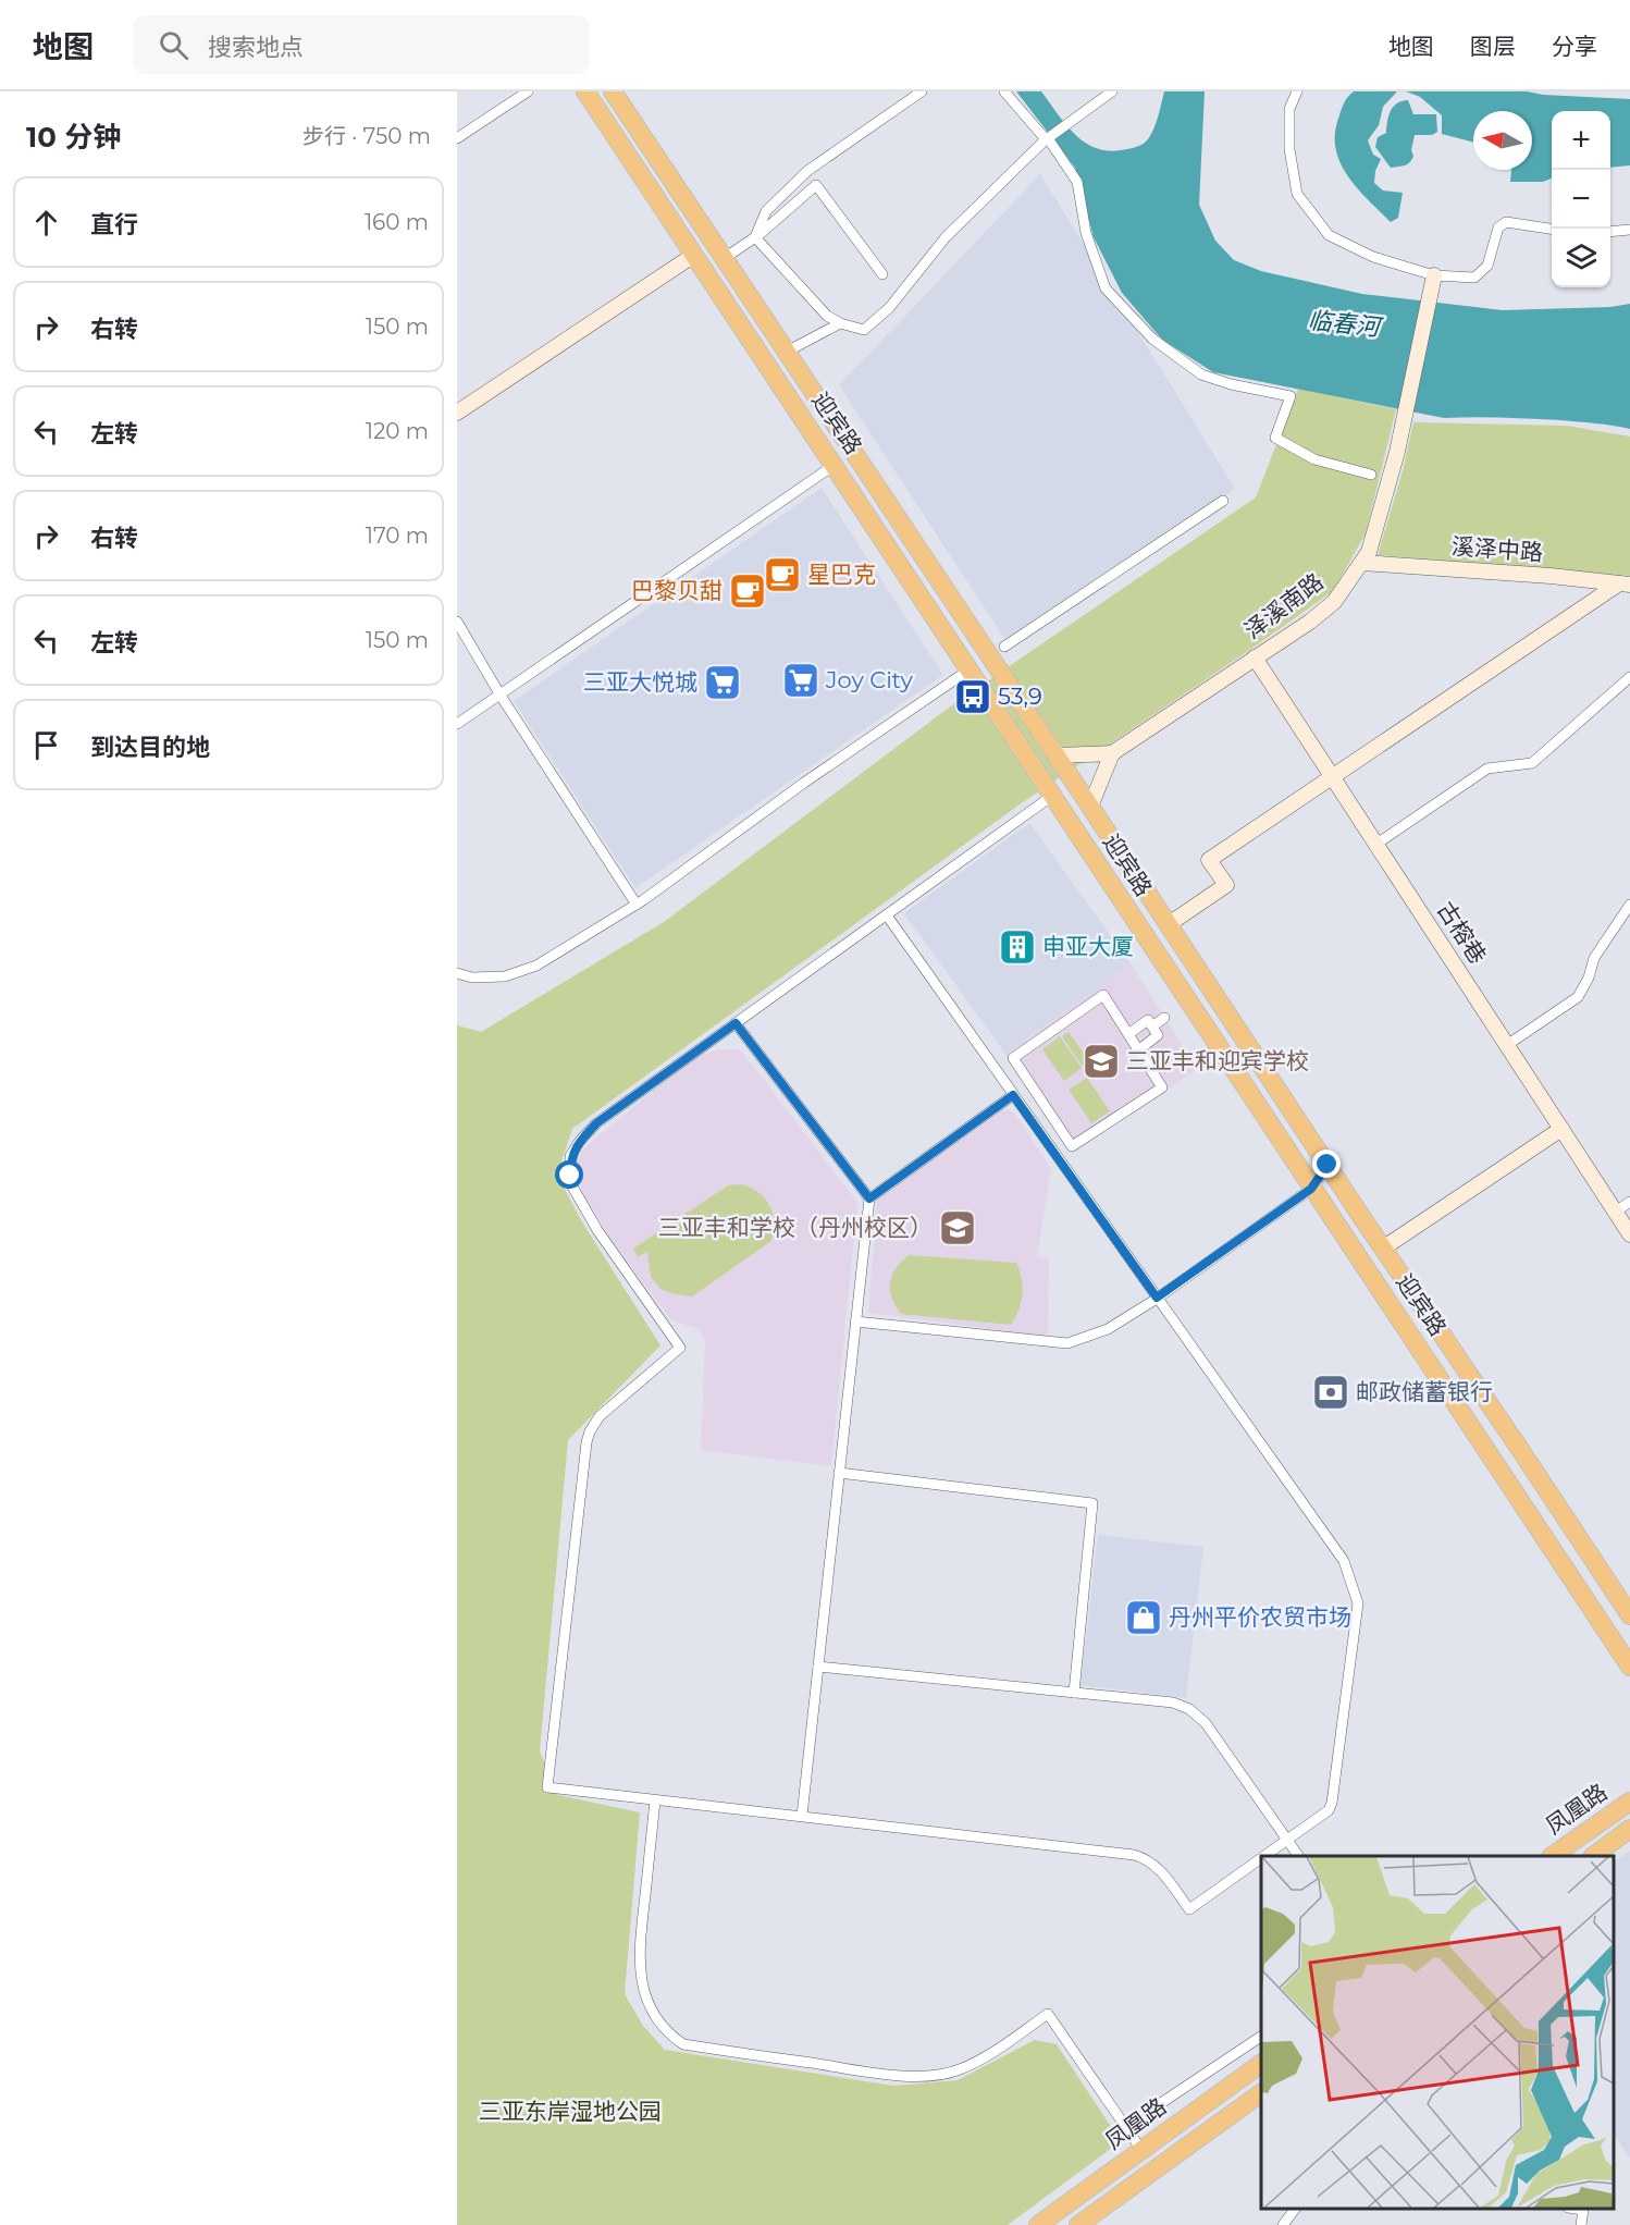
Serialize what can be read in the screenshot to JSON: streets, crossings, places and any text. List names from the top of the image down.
{
  "streets": {
    "highway": ["迎宾路", "凤凰路"],
    "street": ["溪泽中路", "泽溪南路", "古榕巷"]
  },
  "crossings": [
    ["溪泽中路", "泽溪南路"],
    ["泽溪南路", "古榕巷"]
  ],
  "water": ["临春河"],
  "parks": ["三亚东岸湿地公园"],
  "places": {
    "cafe": ["星巴克", "巴黎贝甜"],
    "supermarket": ["Joy City", "三亚大悦城"],
    "bus stop": ["53,9"],
    "building": ["申亚大厦"],
    "school or university": ["三亚丰和迎宾学校", "三亚丰和学校（丹州校区）"],
    "bank": ["邮政储蓄银行"],
    "shop": ["丹州平价农贸市场"]
  },
  "north": "left",
  "page": {
    "header": "地图",
    "search": "搜索地点",
    "nav": ["地图", "图层", "分享"],
    "heading": ["10 分钟", "步行 · 750 m"],
    "map_buttons": ["+", "−"],
    "list": [
      ["直行", "160 m"],
      ["右转", "150 m"],
      ["左转", "120 m"],
      ["右转", "170 m"],
      ["左转", "150 m"],
      "到达目的地"
    ]
  }
}
